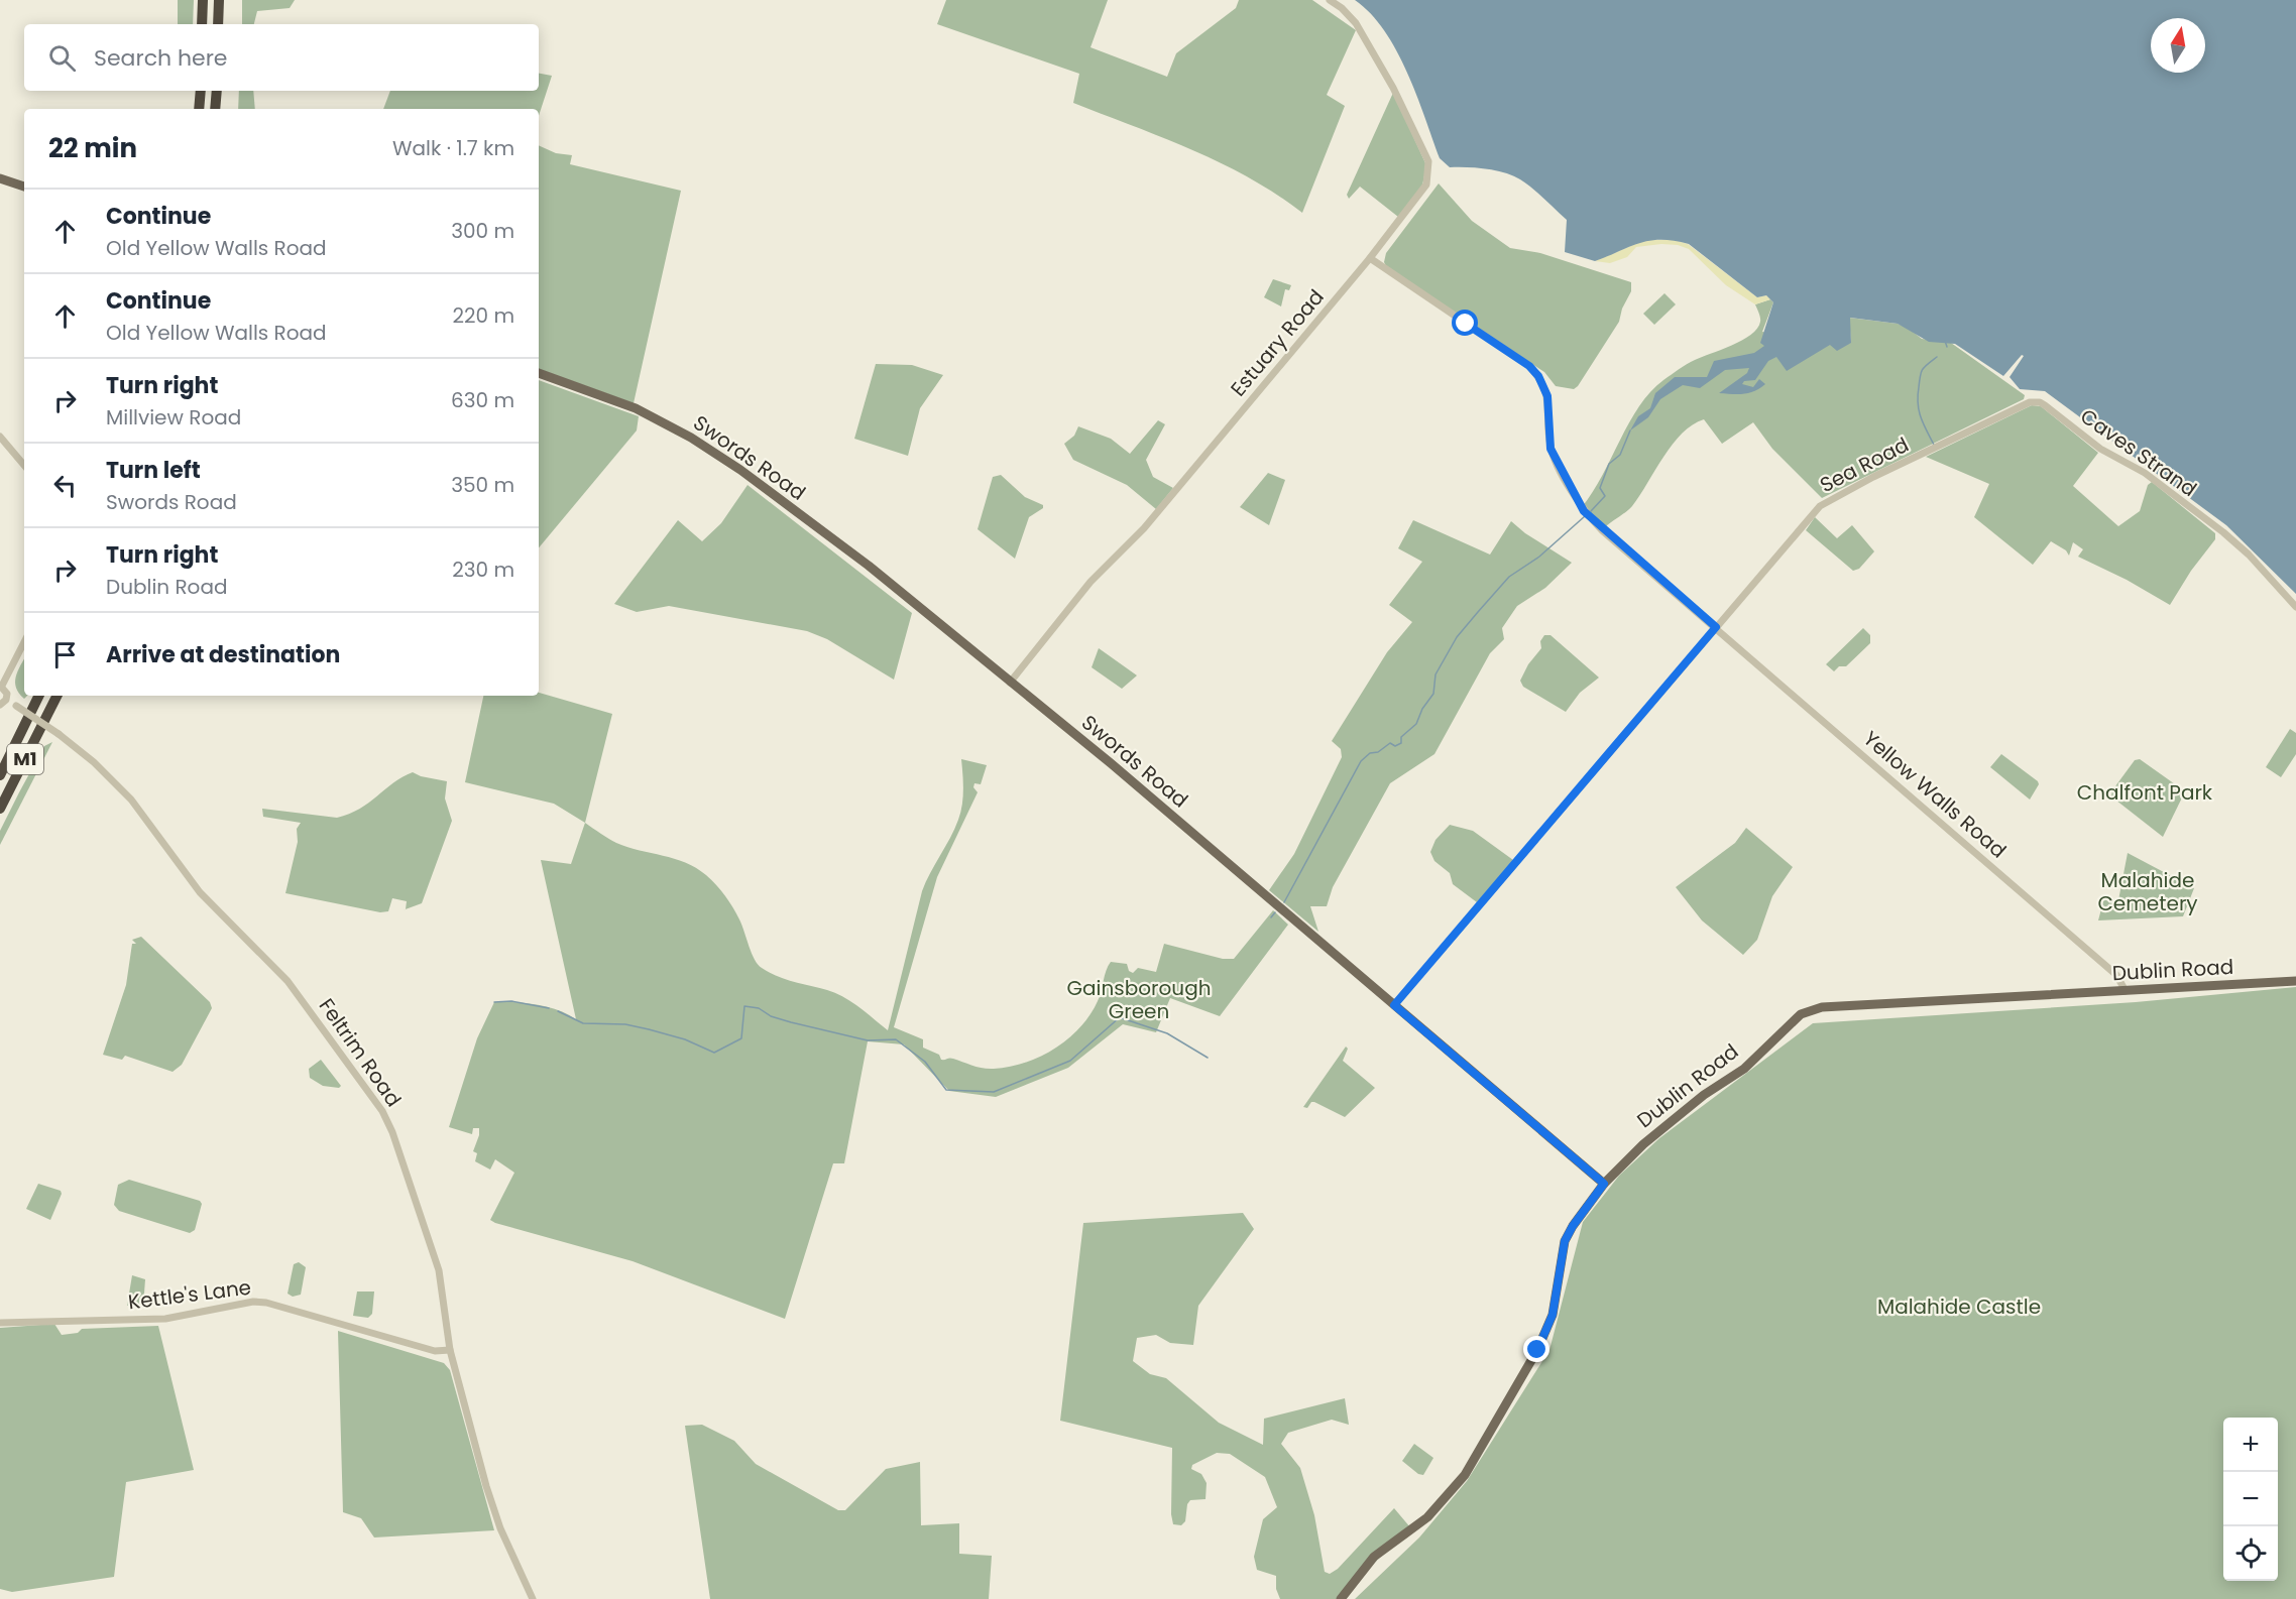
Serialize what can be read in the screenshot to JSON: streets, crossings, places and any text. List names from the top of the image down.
{
  "streets": {
    "highway": ["M1"],
    "main road": ["Swords Road", "Dublin Road"],
    "street": [
      "Estuary Road",
      "Caves Strand",
      "Sea Road",
      "Yellow Walls Road",
      "Feltrim Road",
      "Kettle's Lane"
    ]
  },
  "crossings": [
    ["Estuary Road", "Swords Road"],
    ["Estuary Road", "Yellow Walls Road"],
    ["Caves Strand", "Sea Road"],
    ["Swords Road", "Sea Road"],
    ["Swords Road", "Dublin Road"],
    ["Sea Road", "Yellow Walls Road"],
    ["Yellow Walls Road", "Dublin Road"],
    ["Feltrim Road", "Kettle's Lane"]
  ],
  "parks": [
    "Chalfont Park",
    "Malahide Cemetery",
    "Gainsborough Green",
    "Malahide Castle"
  ],
  "north": "top",
  "page": {
    "search": "Search here",
    "heading": ["22 min", "Walk · 1.7 km"],
    "list": [
      ["Continue", "Old Yellow Walls Road", "300 m"],
      ["Continue", "Old Yellow Walls Road", "220 m"],
      ["Turn right", "Millview Road", "630 m"],
      ["Turn left", "Swords Road", "350 m"],
      ["Turn right", "Dublin Road", "230 m"],
      "Arrive at destination"
    ],
    "map_buttons": ["+", "−"]
  }
}
